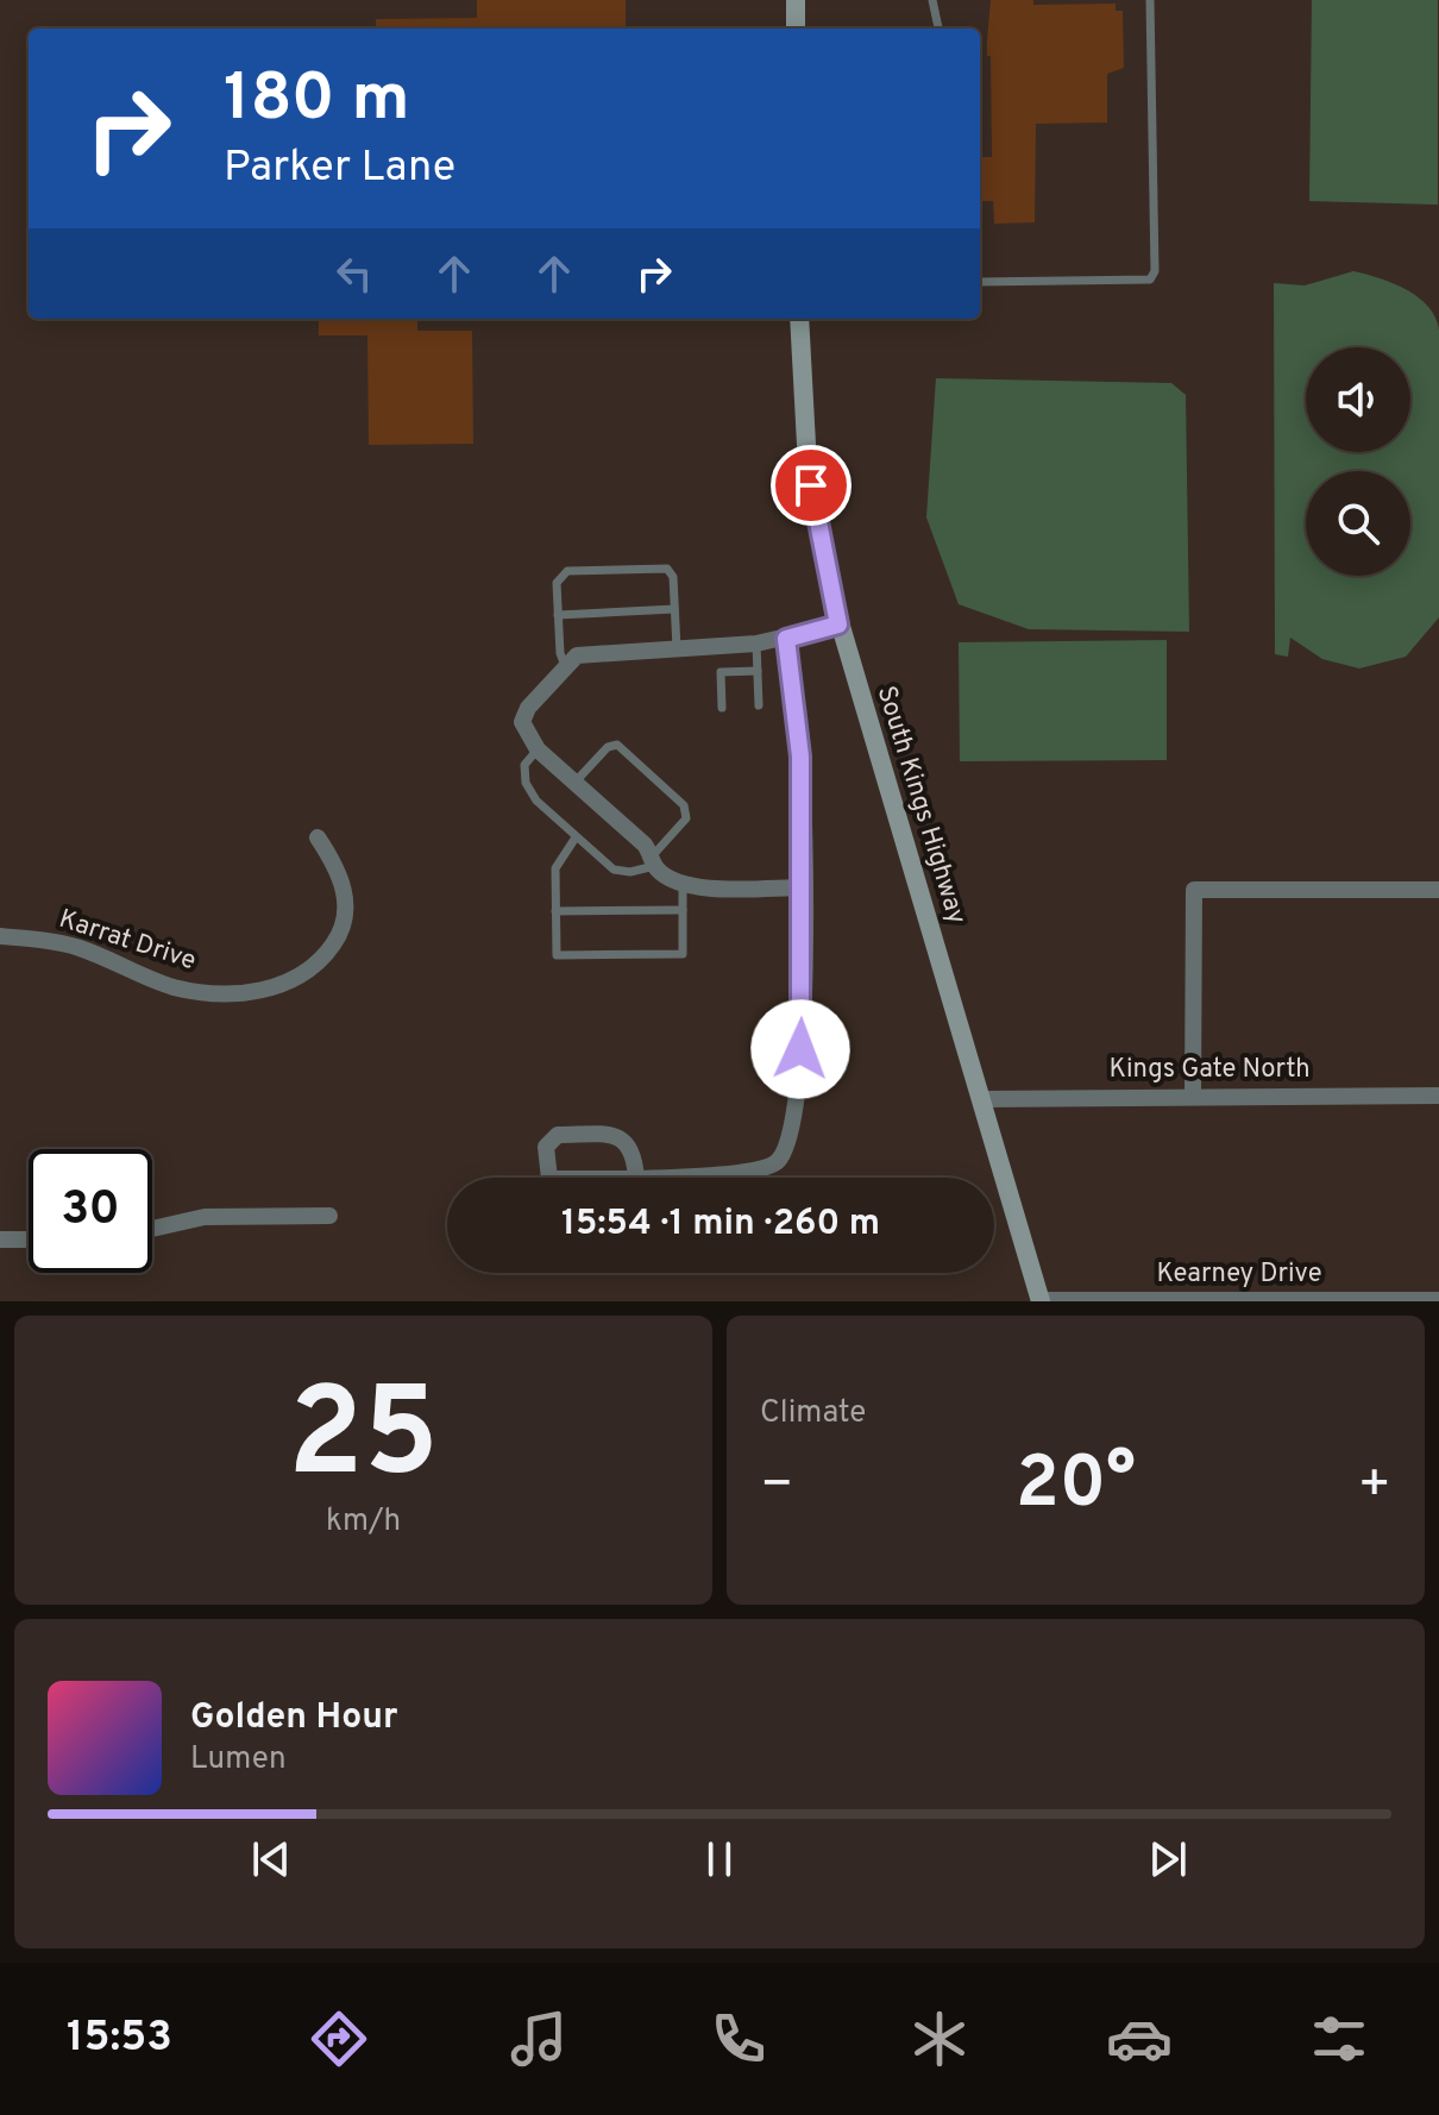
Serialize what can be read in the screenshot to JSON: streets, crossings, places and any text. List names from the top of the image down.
{
  "streets": {
    "main road": ["South Kings Highway"],
    "street": ["Karrat Drive", "Kings Gate North", "Kearney Drive"]
  },
  "crossings": [
    ["South Kings Highway", "Kings Gate North"],
    ["South Kings Highway", "Kearney Drive"]
  ],
  "page": {
    "turn": ["180 m", "Parker Lane"],
    "limit": "30",
    "trip": "15:54 · 1 min · 260 m",
    "tile": [
      ["25", "km/h"],
      "Climate"
    ],
    "heat": ["−", "20°", "+"],
    "song": ["Golden Hour", "Lumen"],
    "tabs": "15:53"
  }
}
